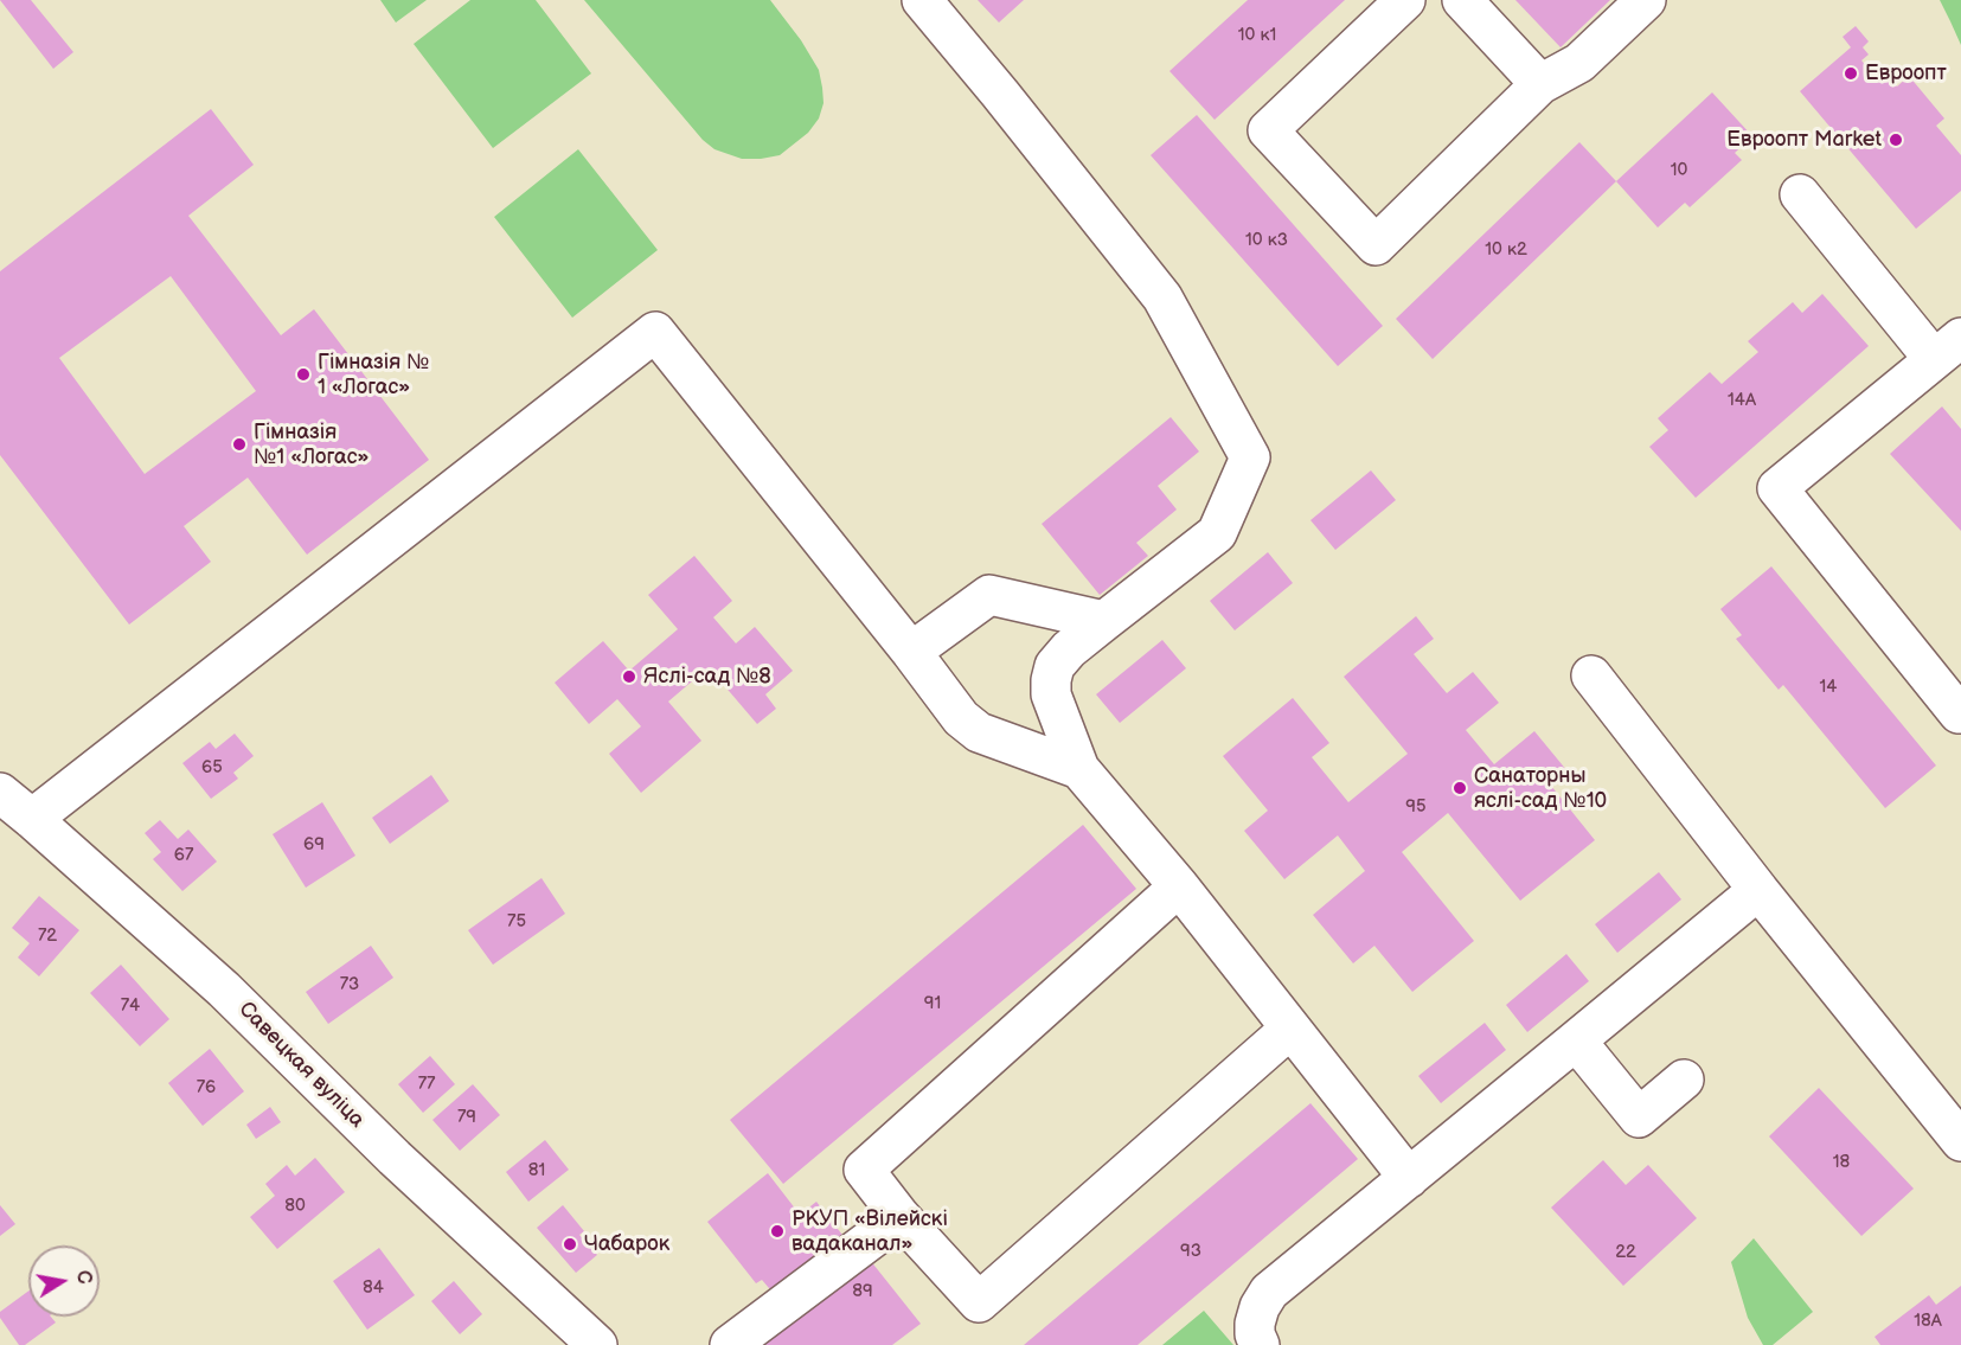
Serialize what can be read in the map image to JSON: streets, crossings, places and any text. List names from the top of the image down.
{
  "streets": {
    "street": ["Савецкая вуліца"]
  },
  "places": [
    "Евроопт",
    "Евроопт Market",
    "Гімназія № 1 «Логас»",
    "Гімназія №1 «Логас»",
    "Яслі-сад №8",
    "Санаторны яслі-сад №10",
    "РКУП «Вілейскі вадаканал»",
    "Чабарок"
  ],
  "house_numbers": [
    "10 к1",
    "10",
    "10 к3",
    "10 к2",
    "14А",
    "14",
    "65",
    "95",
    "69",
    "67",
    "75",
    "72",
    "73",
    "91",
    "74",
    "77",
    "76",
    "79",
    "18",
    "81",
    "80",
    "93",
    "22",
    "84",
    "89",
    "18А"
  ],
  "north": "right"
}
